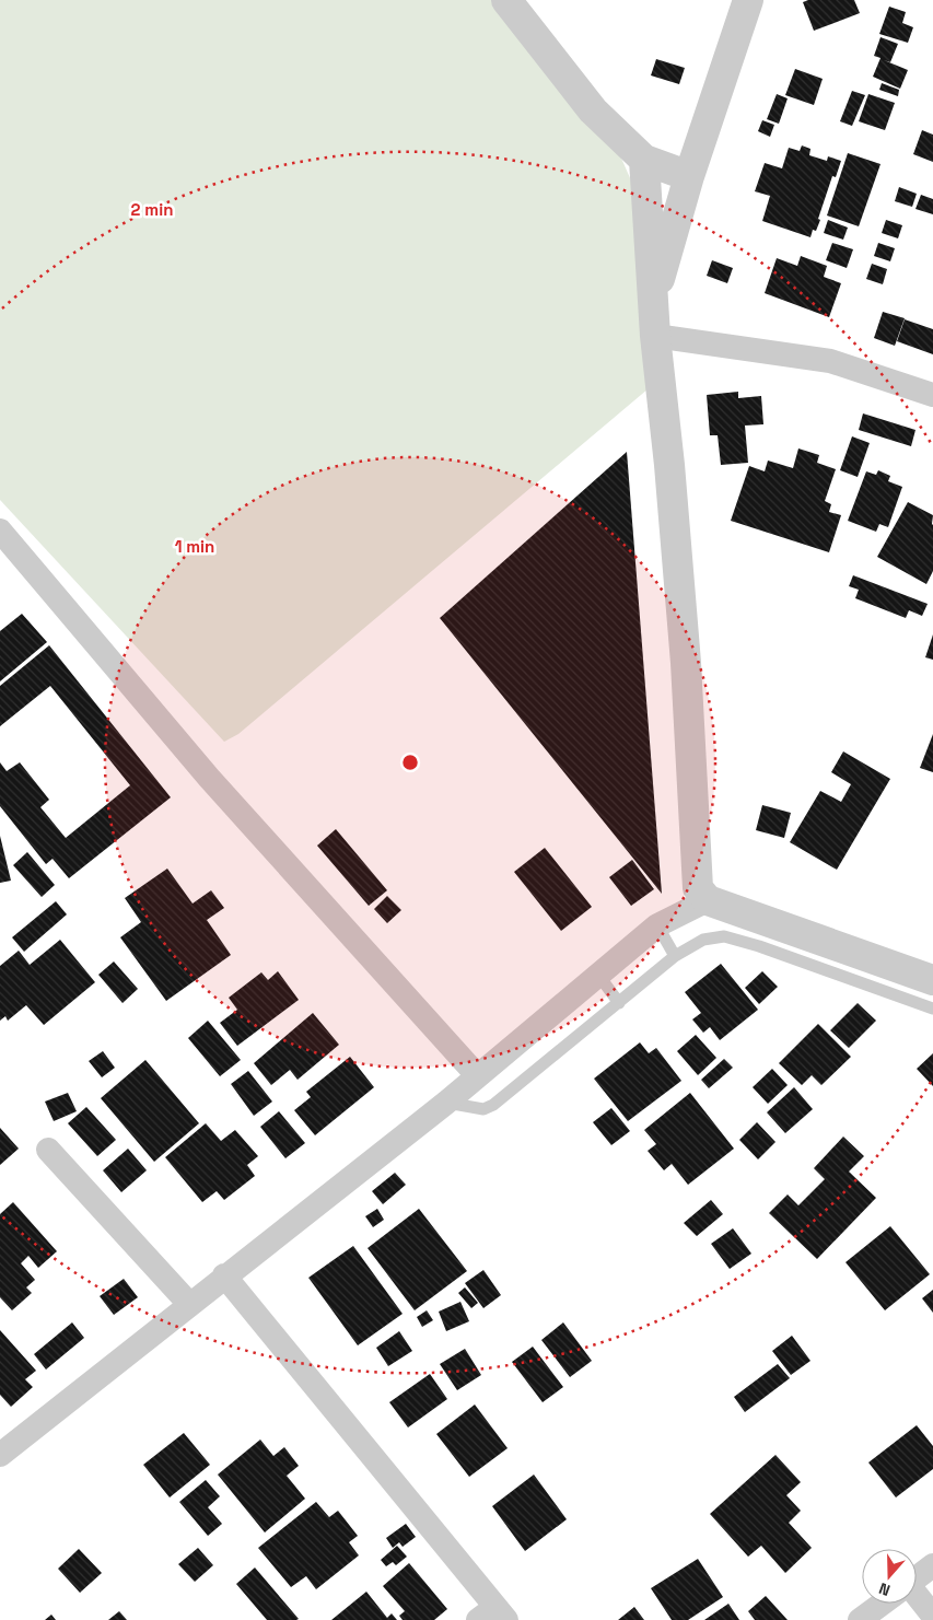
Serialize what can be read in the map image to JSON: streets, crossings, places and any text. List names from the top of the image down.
{
  "north": "bottom",
  "rings": ["2 min", "1 min"]
}
